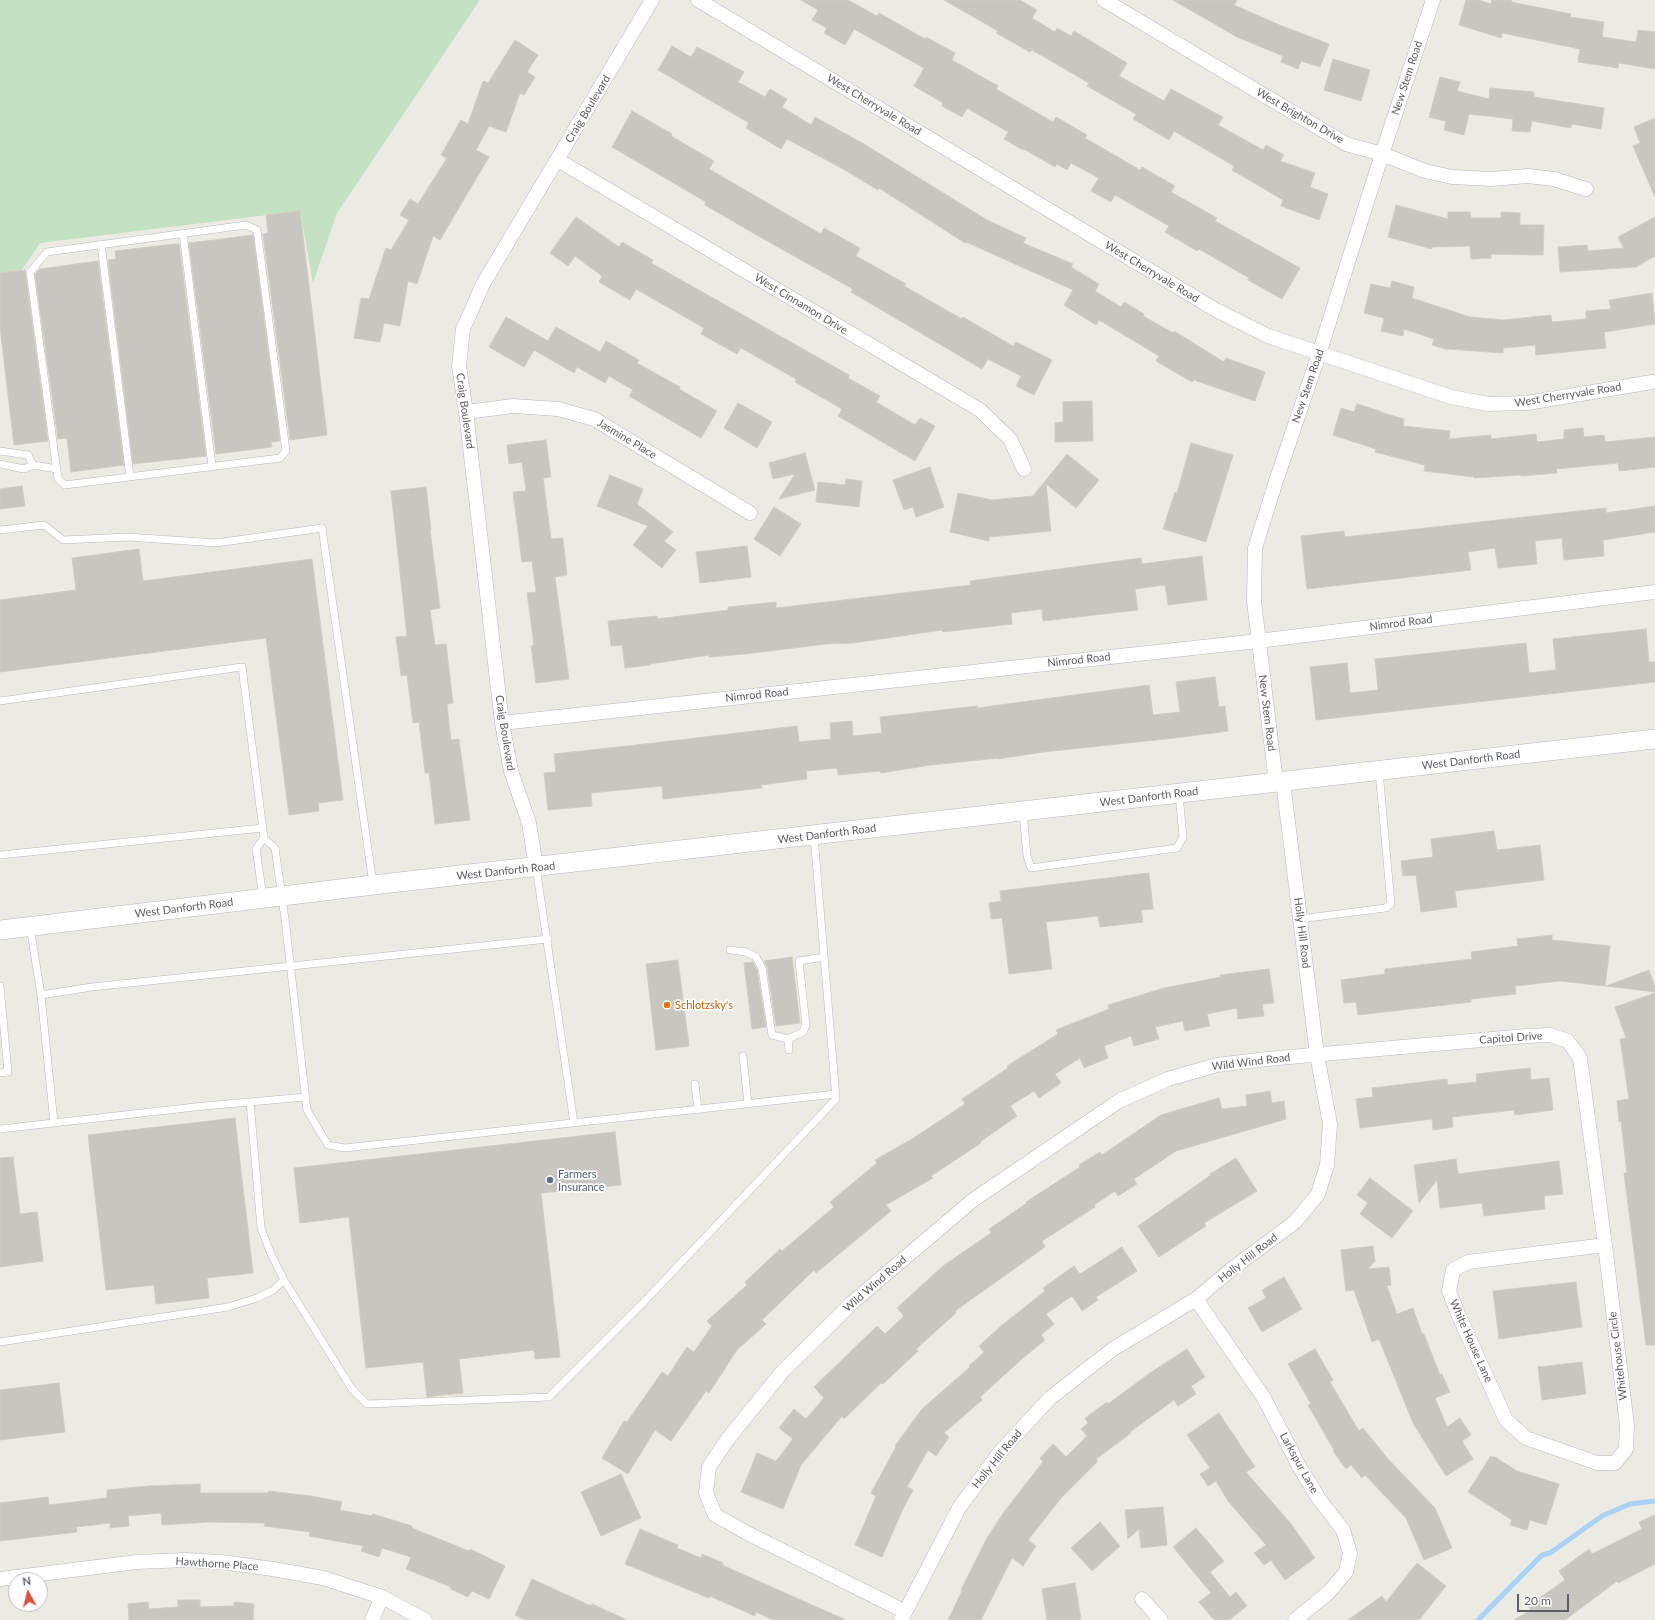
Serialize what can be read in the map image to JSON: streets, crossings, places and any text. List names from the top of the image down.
{
  "streets": {
    "main road": ["West Danforth Road"],
    "street": [
      "New Stem Road",
      "West Cherryvale Road",
      "Craig Boulevard",
      "West Brighton Drive",
      "West Cinnamon Drive",
      "Jasmine Place",
      "Nimrod Road",
      "Holly Hill Road",
      "Capitol Drive",
      "Wild Wind Road",
      "White House Lane",
      "Whitehouse Circle",
      "Larkspur Lane",
      "Hawthorne Place"
    ]
  },
  "crossings": [
    ["New Stem Road", "West Cherryvale Road"],
    ["New Stem Road", "West Brighton Drive"],
    ["New Stem Road", "Nimrod Road"],
    ["New Stem Road", "West Danforth Road"],
    ["New Stem Road", "Holly Hill Road"],
    ["Craig Boulevard", "West Cinnamon Drive"],
    ["Craig Boulevard", "Jasmine Place"],
    ["Craig Boulevard", "Nimrod Road"],
    ["Craig Boulevard", "West Danforth Road"],
    ["West Danforth Road", "Holly Hill Road"],
    ["Holly Hill Road", "Capitol Drive"],
    ["Holly Hill Road", "Wild Wind Road"],
    ["Holly Hill Road", "Larkspur Lane"],
    ["Capitol Drive", "Wild Wind Road"],
    ["Capitol Drive", "White House Lane"],
    ["Capitol Drive", "Whitehouse Circle"],
    ["White House Lane", "Whitehouse Circle"]
  ],
  "places": ["Schlotzsky's", "Farmers Insurance"],
  "scale_bar": "20 m",
  "north": "top"
}
